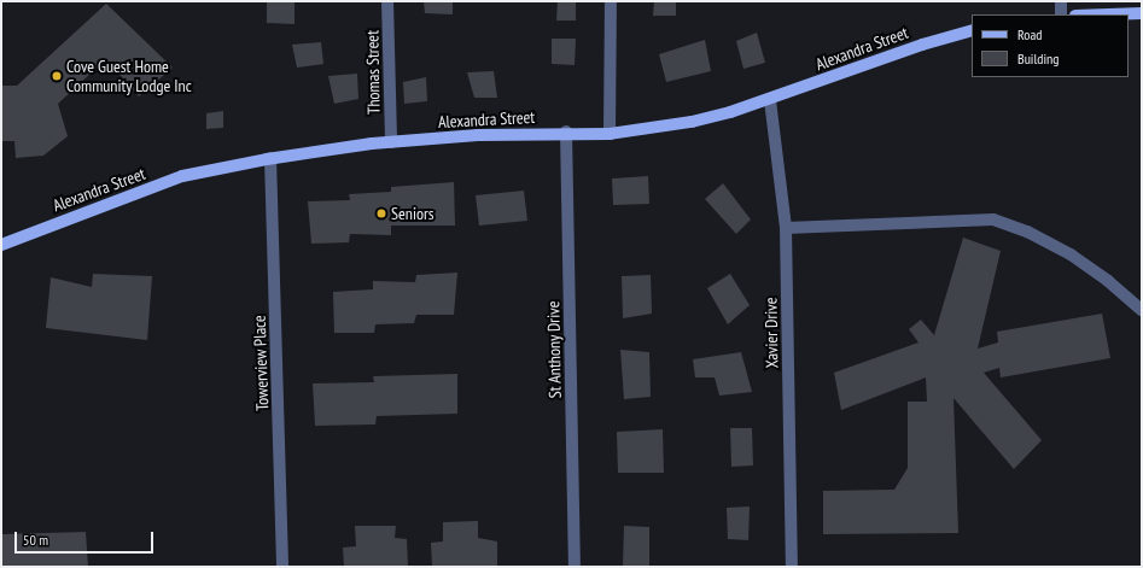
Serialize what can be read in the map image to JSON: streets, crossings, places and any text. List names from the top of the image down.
{
  "streets": {
    "main road": ["Alexandra Street"],
    "street": [
      "Thomas Street",
      "Xavier Drive",
      "St Anthony Drive",
      "Towerview Place"
    ]
  },
  "crossings": [
    ["Alexandra Street", "Thomas Street"],
    ["Alexandra Street", "Xavier Drive"],
    ["Alexandra Street", "St Anthony Drive"],
    ["Alexandra Street", "Towerview Place"]
  ],
  "places": ["Cove Guest Home Community Lodge Inc", "Seniors"],
  "legend": ["Road", "Building"],
  "scale_bar": "50 m"
}
